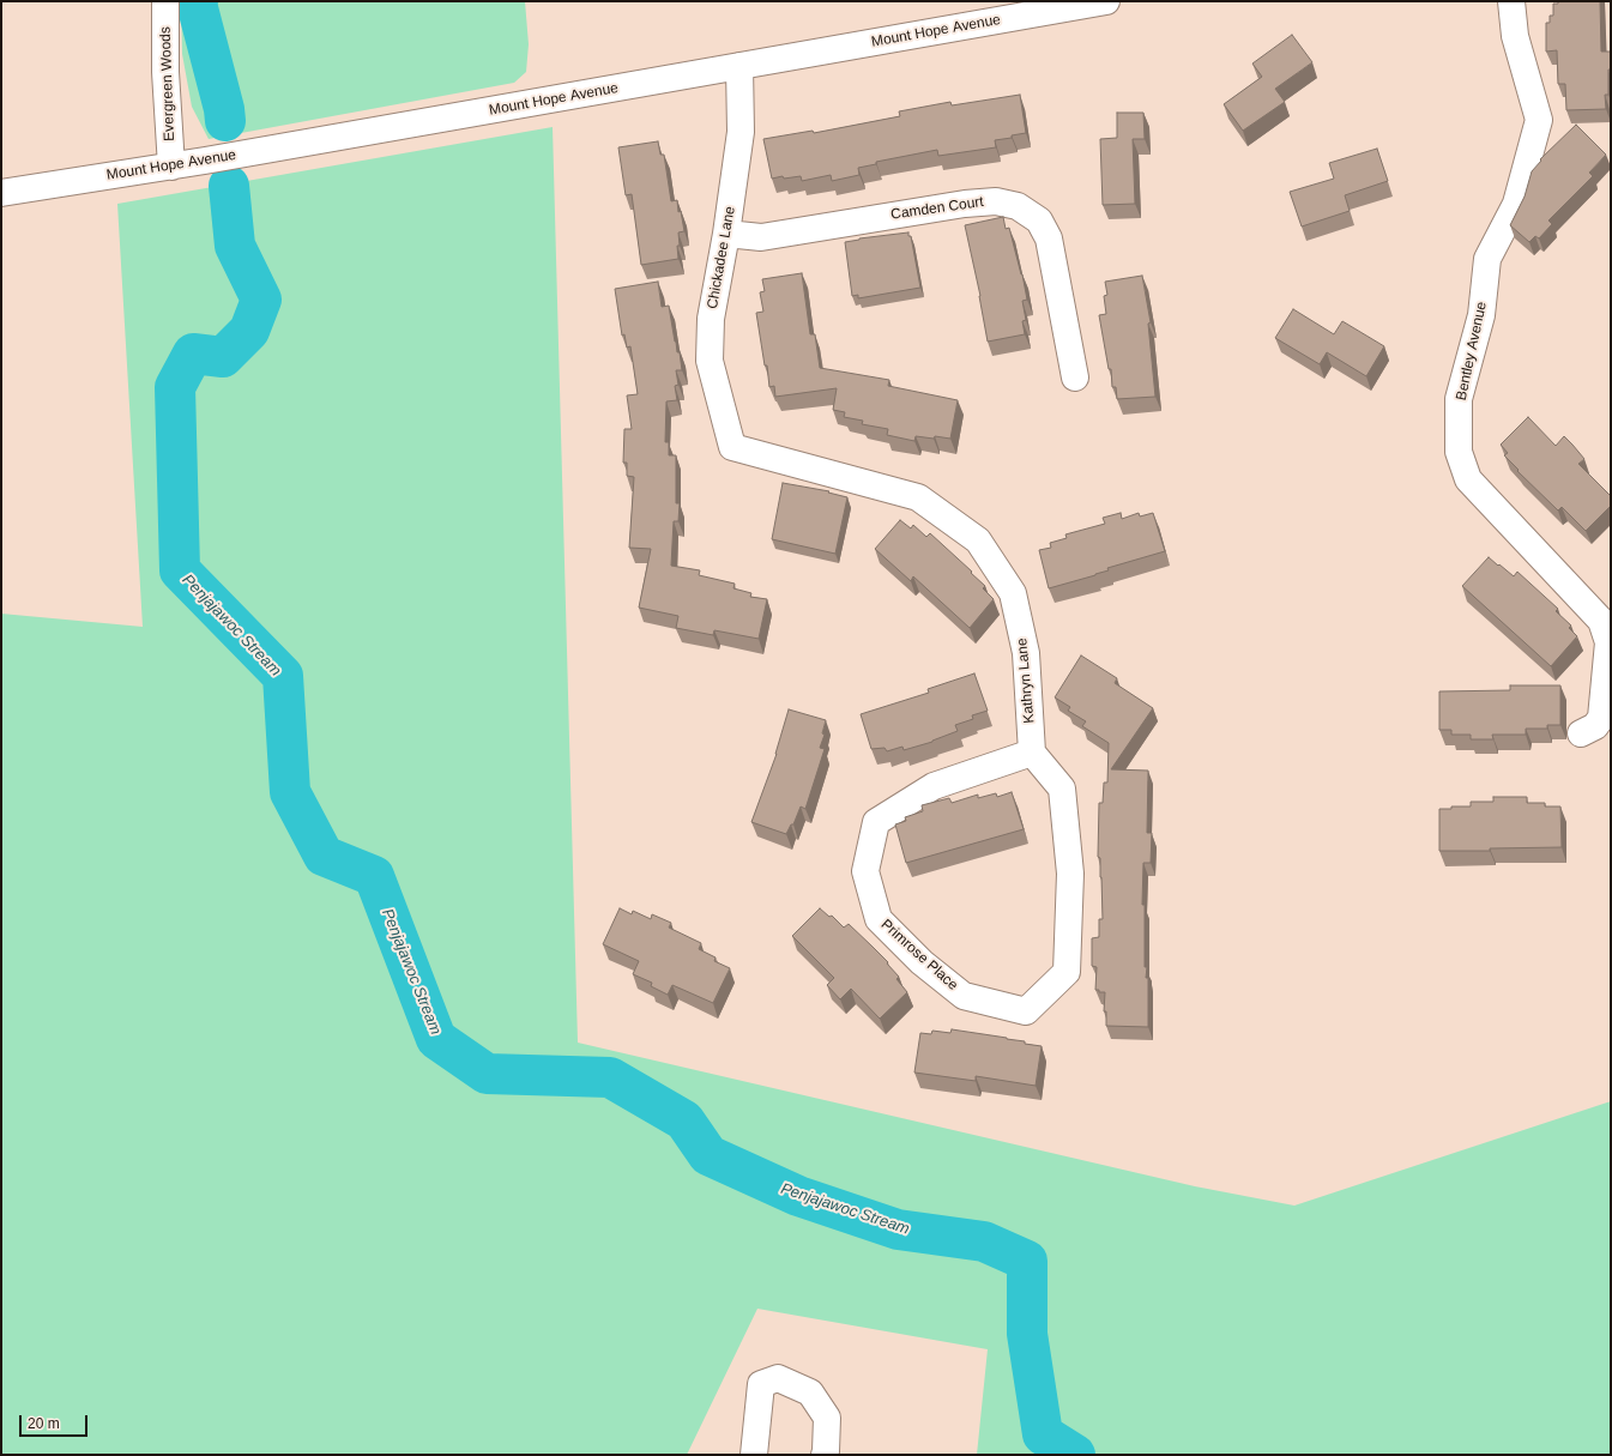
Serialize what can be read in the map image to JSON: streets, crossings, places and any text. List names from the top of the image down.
{
  "streets": {
    "street": [
      "Mount Hope Avenue",
      "Evergreen Woods",
      "Camden Court",
      "Chickadee Lane",
      "Bentley Avenue",
      "Kathryn Lane",
      "Primrose Place"
    ]
  },
  "crossings": [
    ["Mount Hope Avenue", "Evergreen Woods"],
    ["Mount Hope Avenue", "Chickadee Lane"],
    ["Camden Court", "Chickadee Lane"],
    ["Chickadee Lane", "Kathryn Lane"],
    ["Kathryn Lane", "Primrose Place"]
  ],
  "water": ["Penjajawoc Stream"],
  "scale_bar": "20 m"
}
